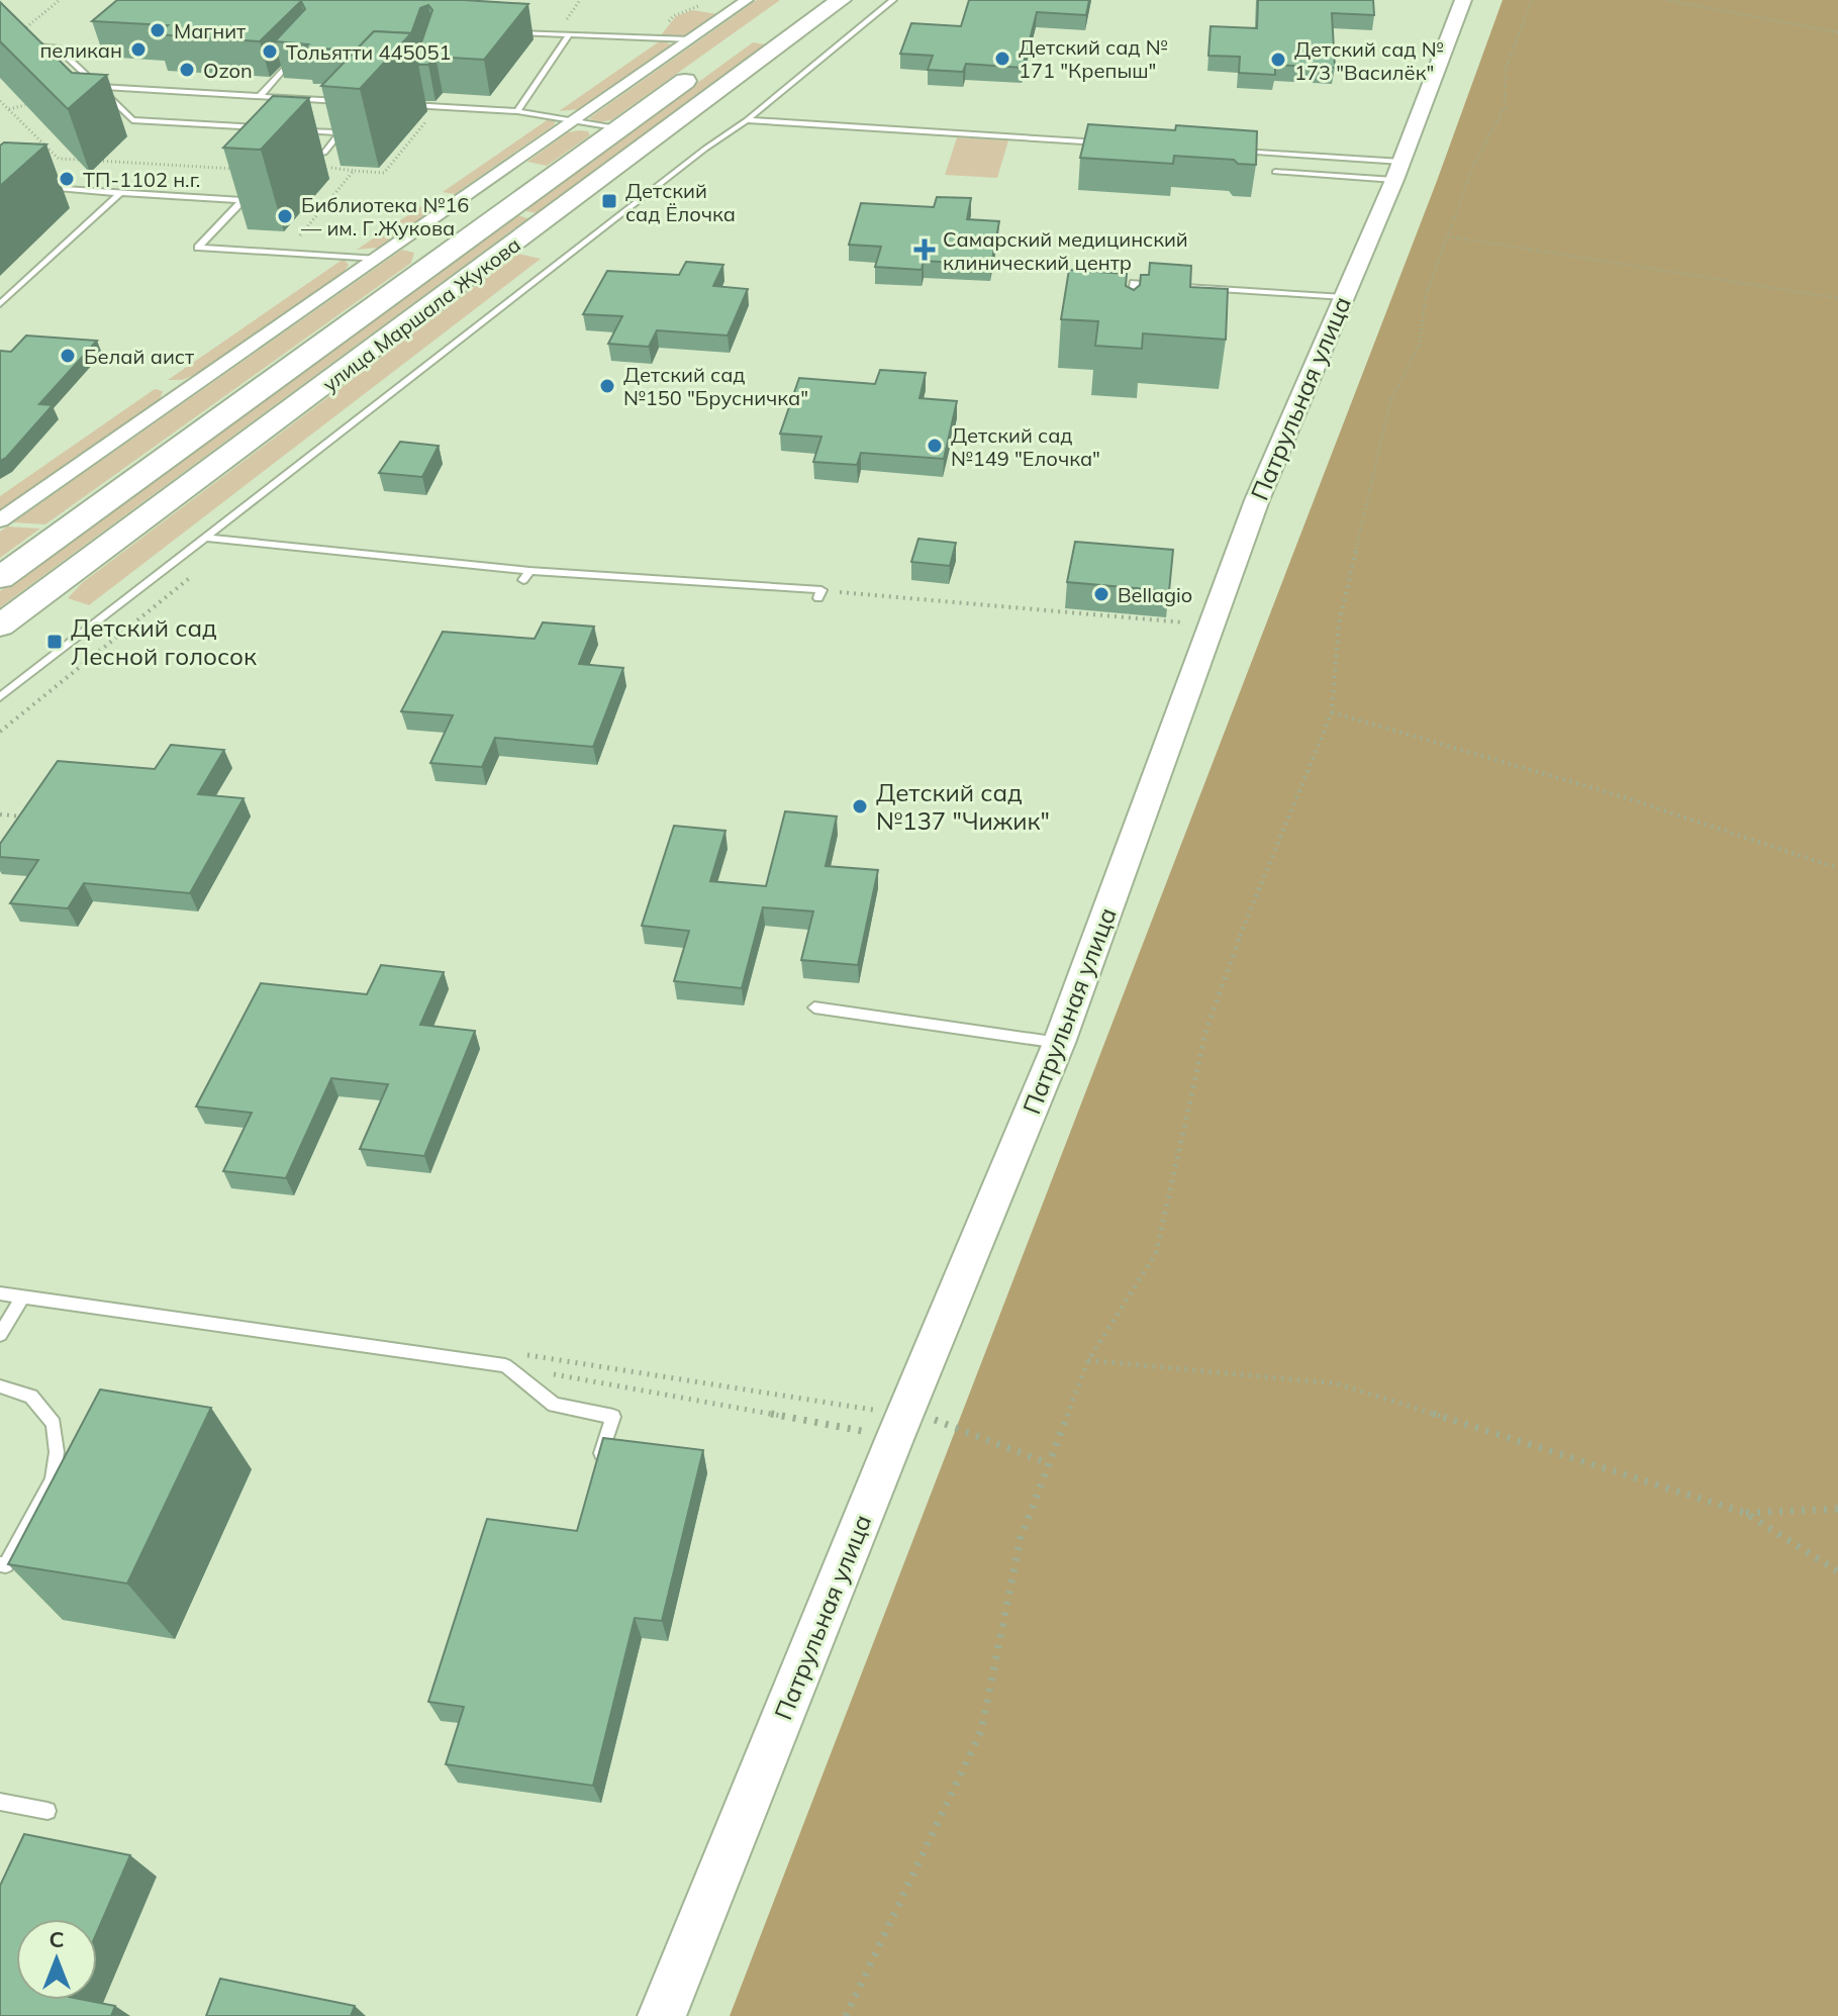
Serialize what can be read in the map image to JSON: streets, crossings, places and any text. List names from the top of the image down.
{
  "streets": {
    "main road": ["улица Маршала Жукова"],
    "street": ["Патрульная улица"]
  },
  "places": {
    "other": [
      "Магнит",
      "пеликан",
      "Тольятти 445051",
      "Детский сад № 171 \"Крепыш\"",
      "Детский сад № 173 \"Василёк\"",
      "Ozon",
      "ТП-1102 н.г.",
      "Библиотека №16 — им. Г.Жукова",
      "Белай аист",
      "Детский сад №150 \"Брусничка\"",
      "Детский сад №149 \"Елочка\"",
      "Bellagio",
      "Детский сад №137 \"Чижик\""
    ],
    "transit": ["Детский сад Ёлочка", "Детский сад Лесной голосок"],
    "health": ["Самарский медицинский клинический центр"]
  },
  "north": "top"
}
